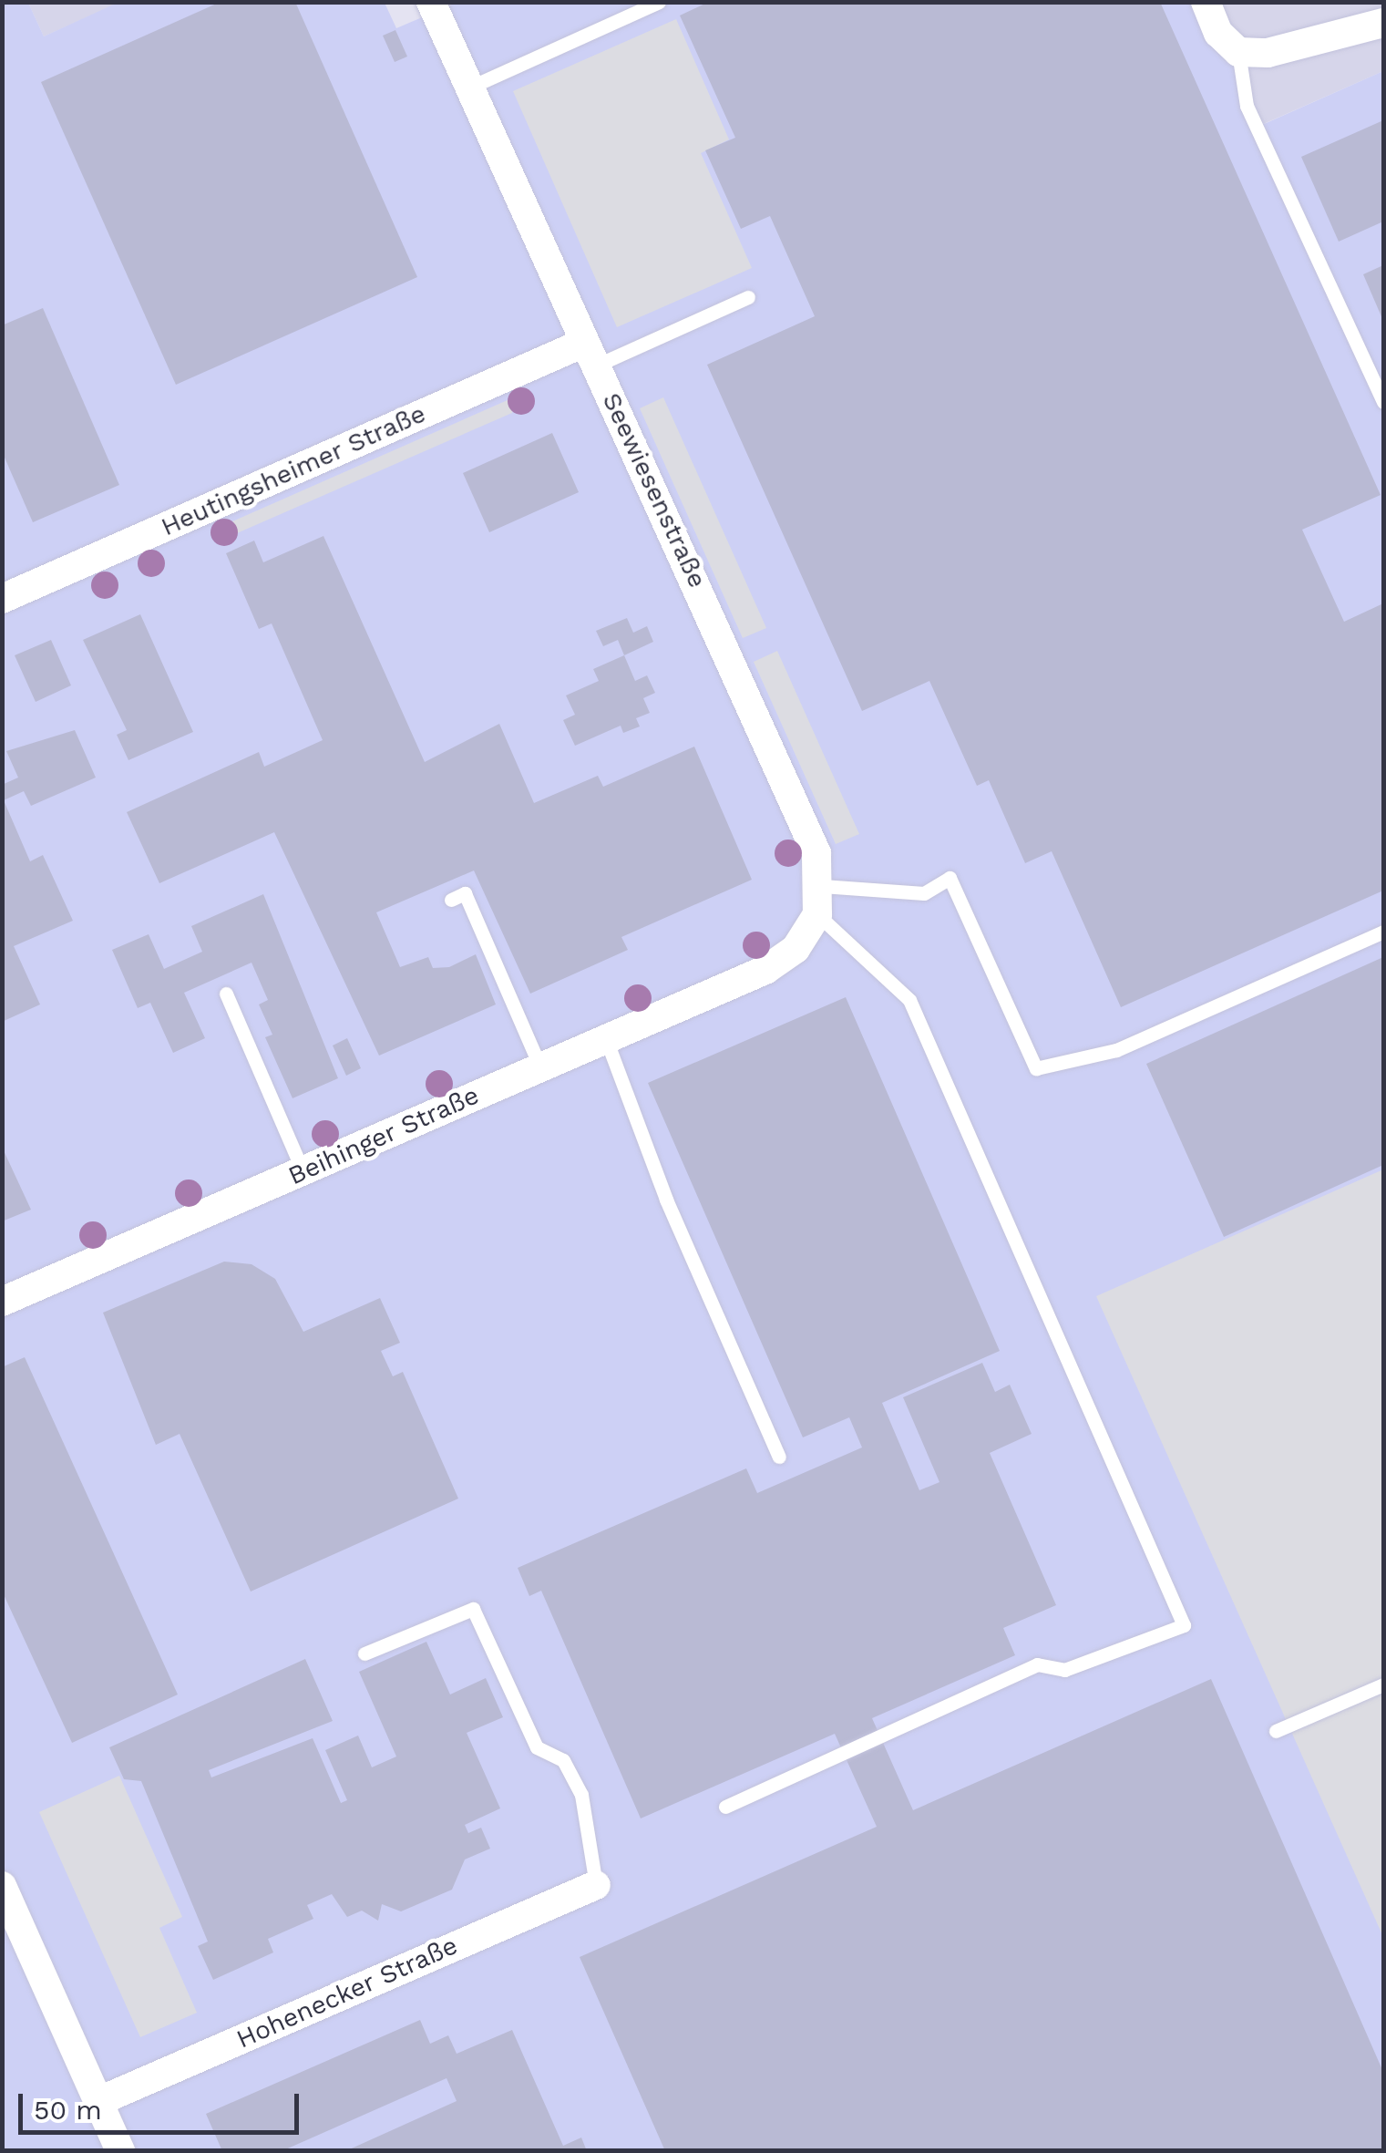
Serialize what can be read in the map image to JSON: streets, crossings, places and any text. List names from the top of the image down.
{
  "streets": {
    "street": [
      "Heutingsheimer Straße",
      "Seewiesenstraße",
      "Beihinger Straße",
      "Hohenecker Straße"
    ]
  },
  "crossings": [
    ["Heutingsheimer Straße", "Seewiesenstraße"],
    ["Seewiesenstraße", "Beihinger Straße"]
  ],
  "scale_bar": "50 m"
}
